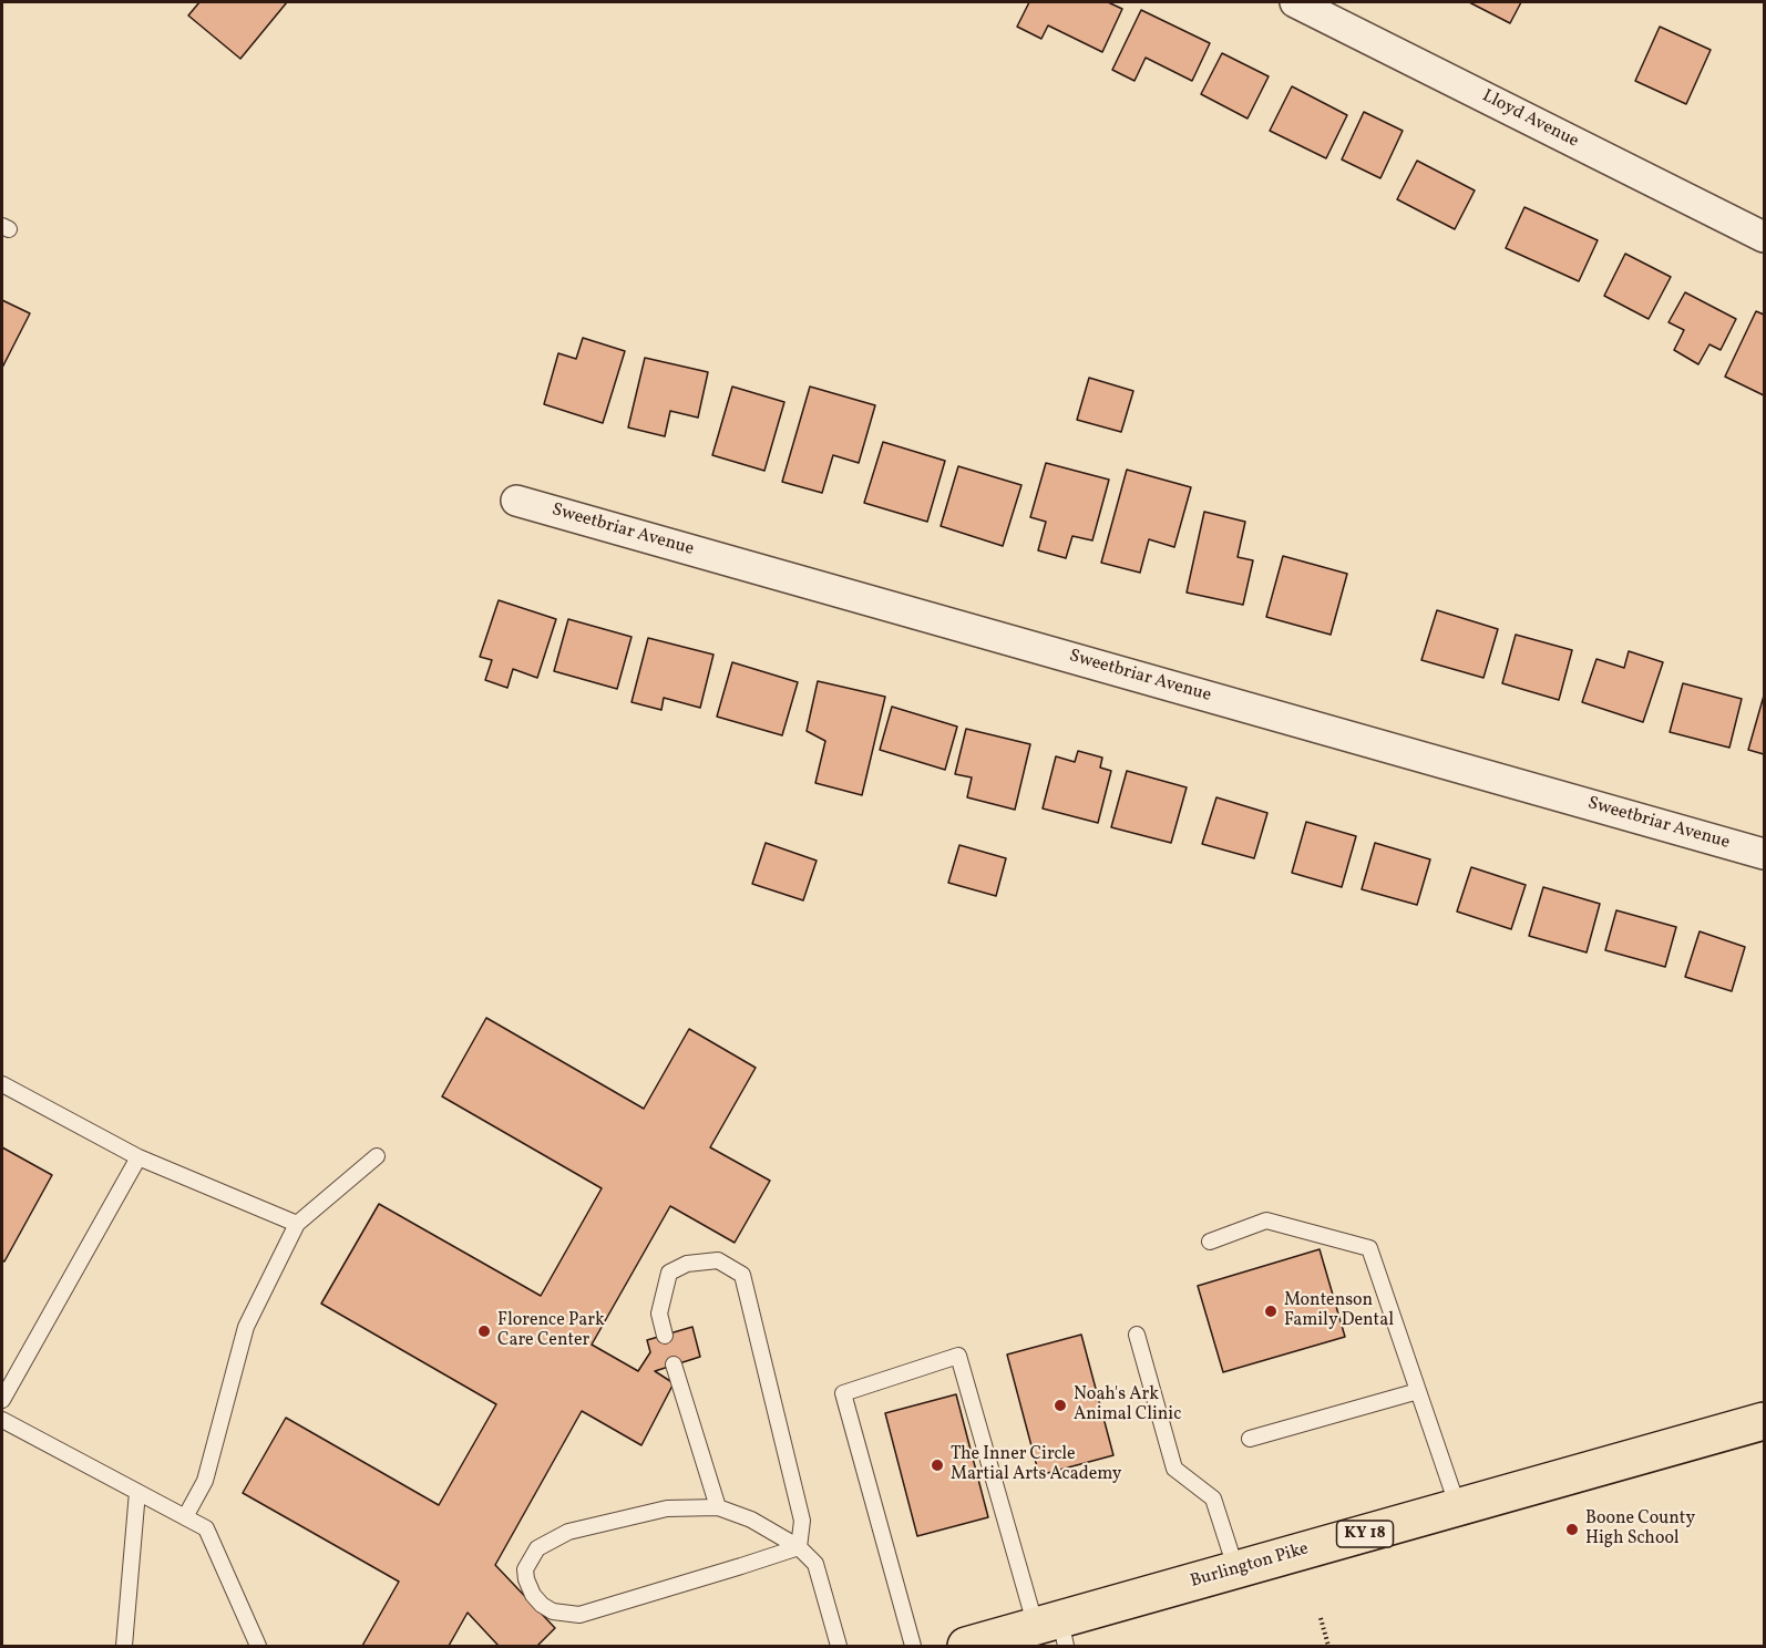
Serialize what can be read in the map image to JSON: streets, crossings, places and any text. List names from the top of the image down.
{
  "streets": {
    "main road": ["KY 18", "Burlington Pike"],
    "street": ["Lloyd Avenue", "Sweetbriar Avenue"]
  },
  "places": [
    "Montenson Family Dental",
    "Florence Park Care Center",
    "Noah's Ark Animal Clinic",
    "The Inner Circle Martial Arts Academy",
    "Boone County High School"
  ]
}
